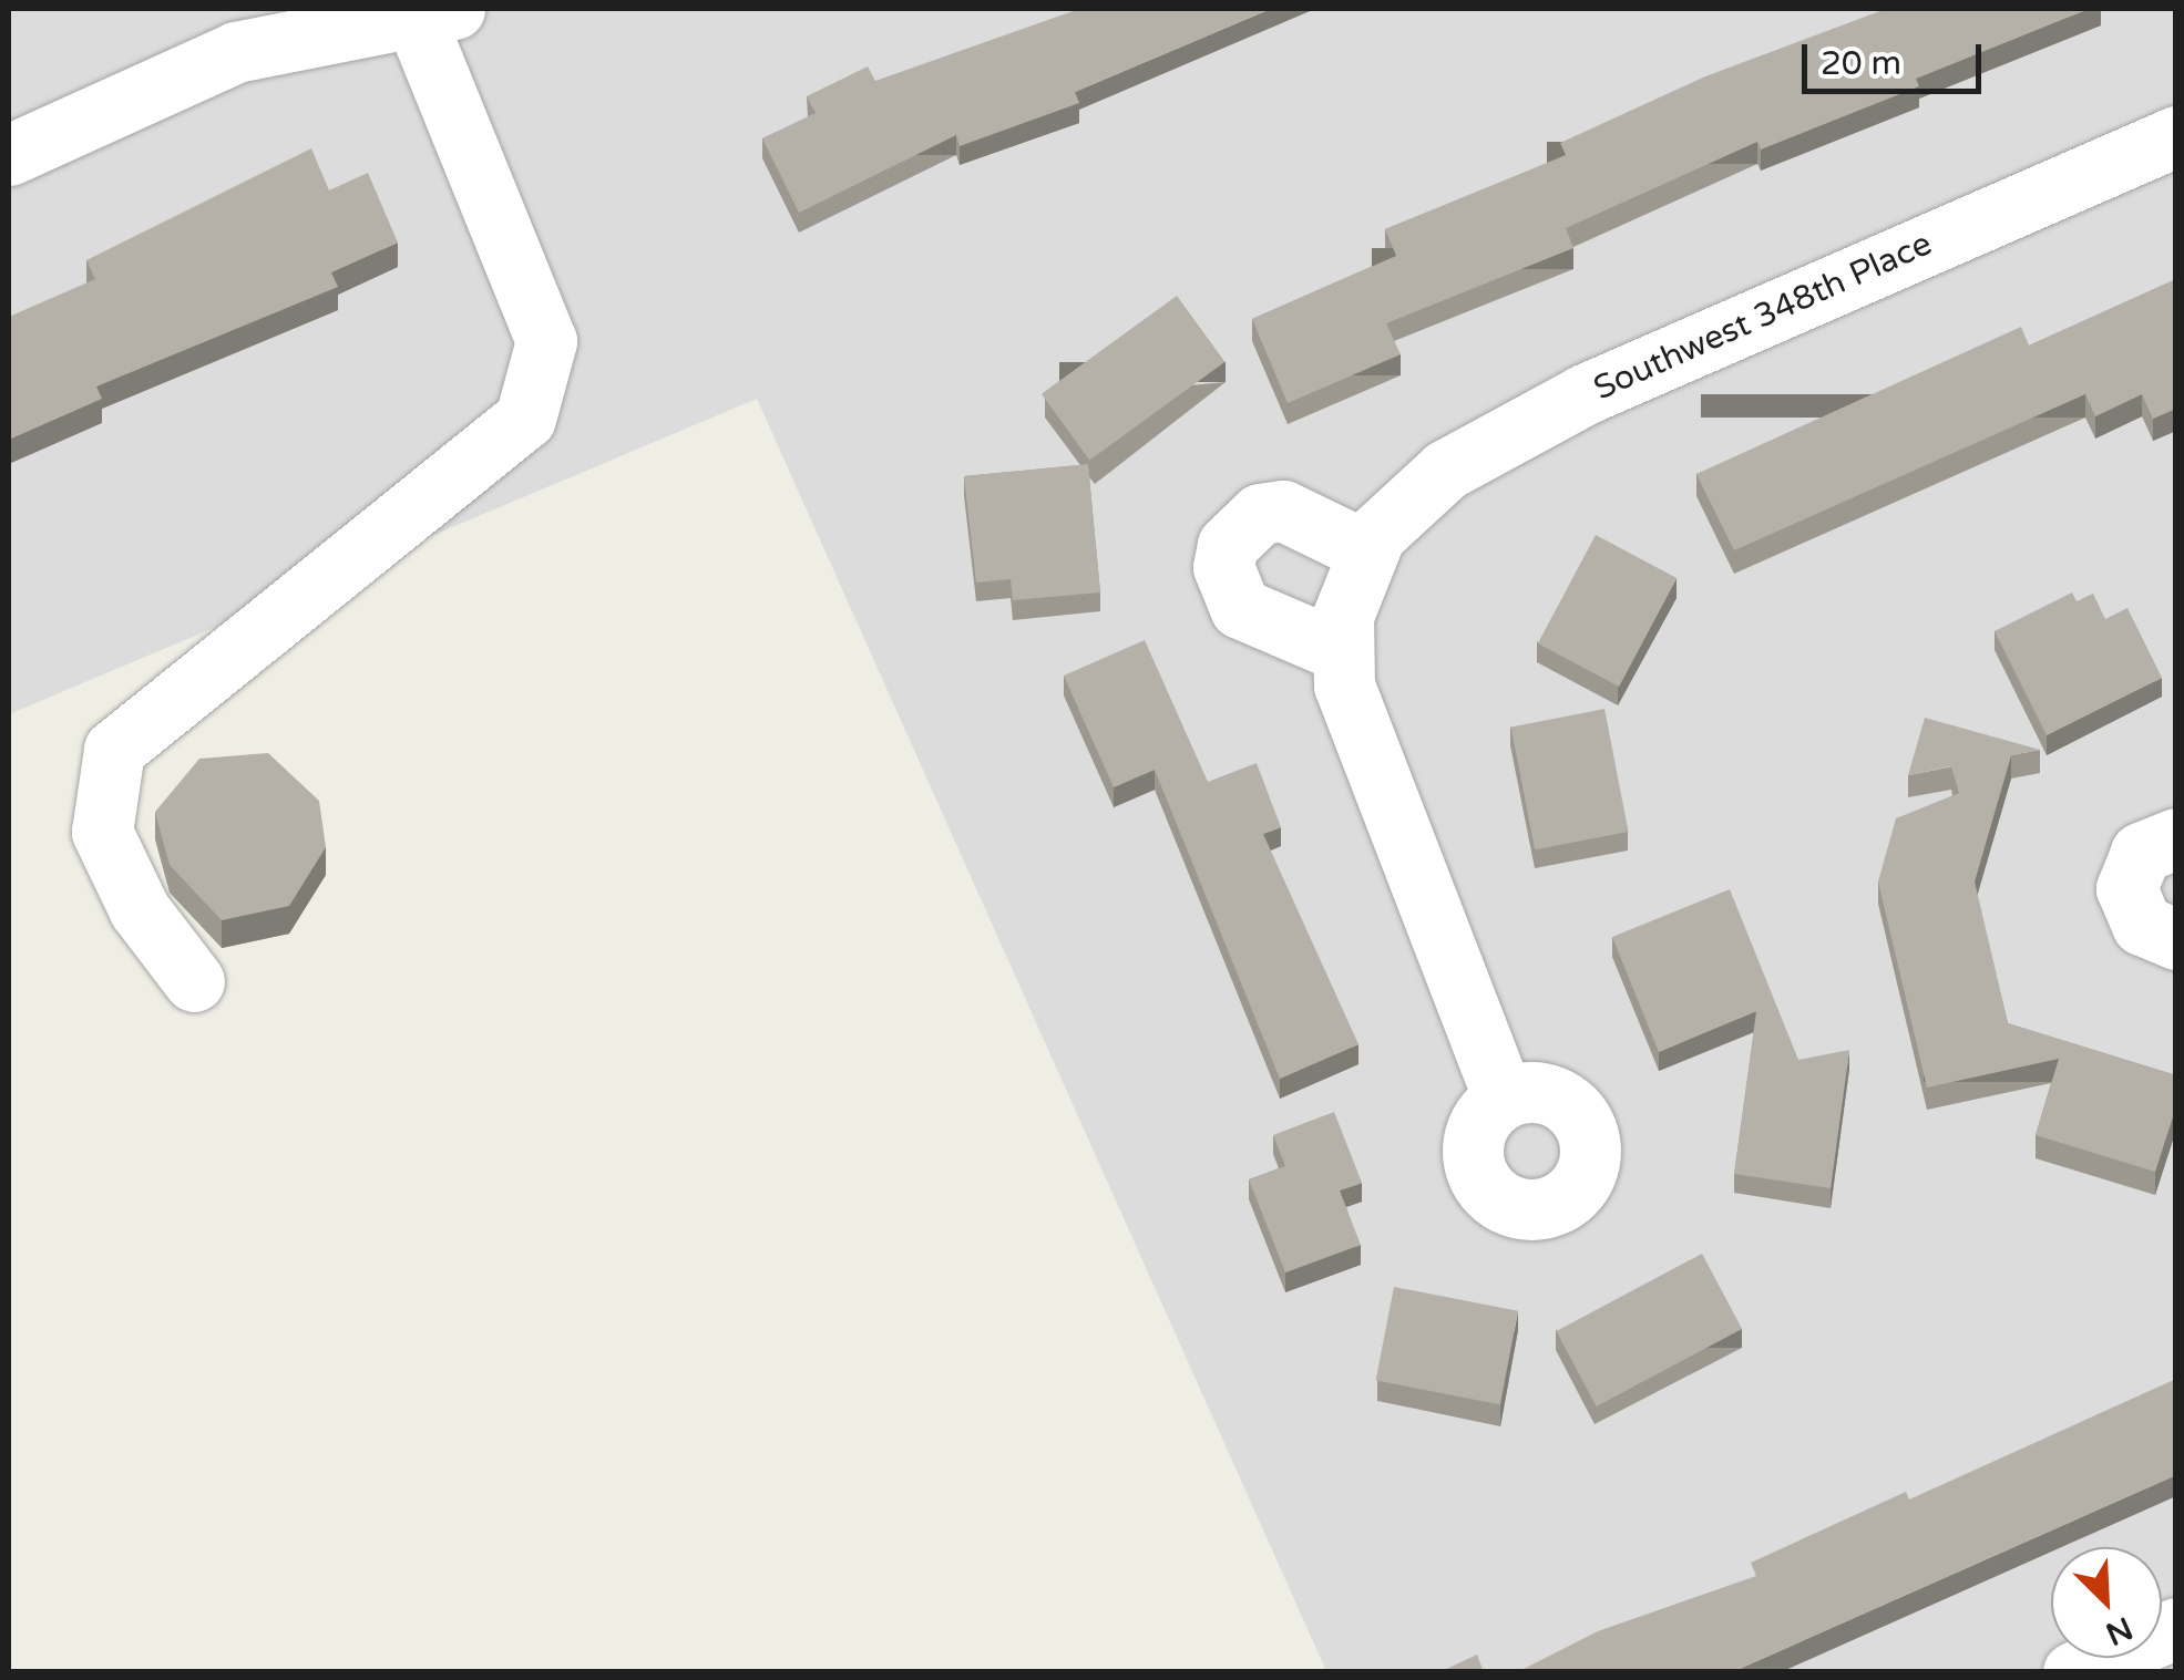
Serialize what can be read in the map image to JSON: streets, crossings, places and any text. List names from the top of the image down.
{
  "streets": {
    "street": ["Southwest 348th Place"]
  },
  "scale_bar": "20 m",
  "north": "bottom right"
}
